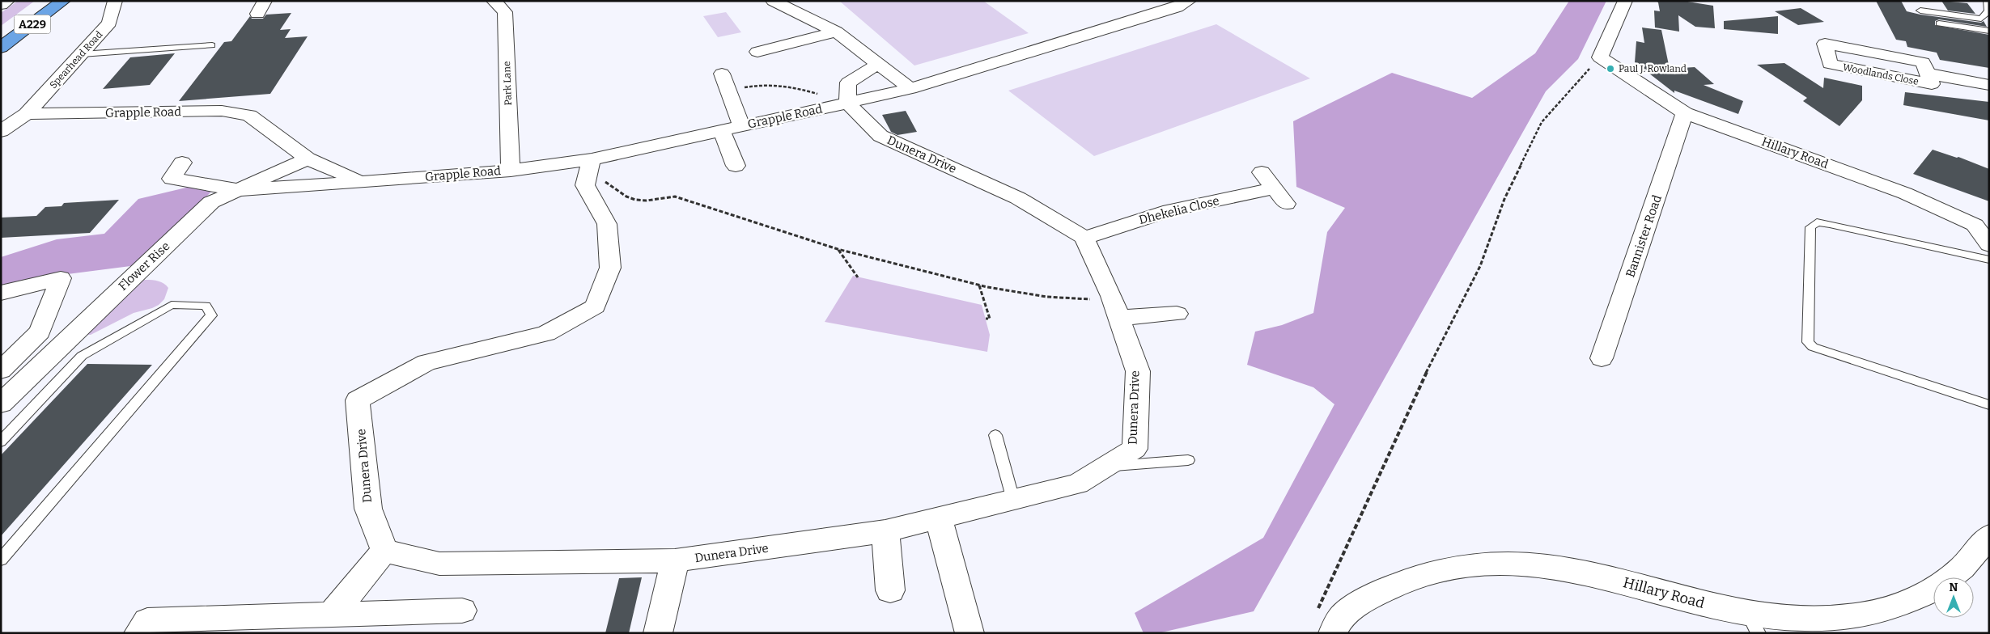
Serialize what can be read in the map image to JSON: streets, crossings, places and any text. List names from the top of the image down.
{
  "streets": {
    "highway": ["A229"],
    "street": [
      "Spearhead Road",
      "Woodlands Close",
      "Park Lane",
      "Grapple Road",
      "Hillary Road",
      "Dunera Drive",
      "Dhekelia Close",
      "Bannister Road",
      "Flower Rise"
    ]
  },
  "crossings": [
    ["Spearhead Road", "Grapple Road"],
    ["Park Lane", "Grapple Road"],
    ["Grapple Road", "Dunera Drive"],
    ["Grapple Road", "Flower Rise"],
    ["Hillary Road", "Bannister Road"],
    ["Dunera Drive", "Dhekelia Close"]
  ],
  "places": ["Paul J. Rowland"],
  "north": "top"
}
